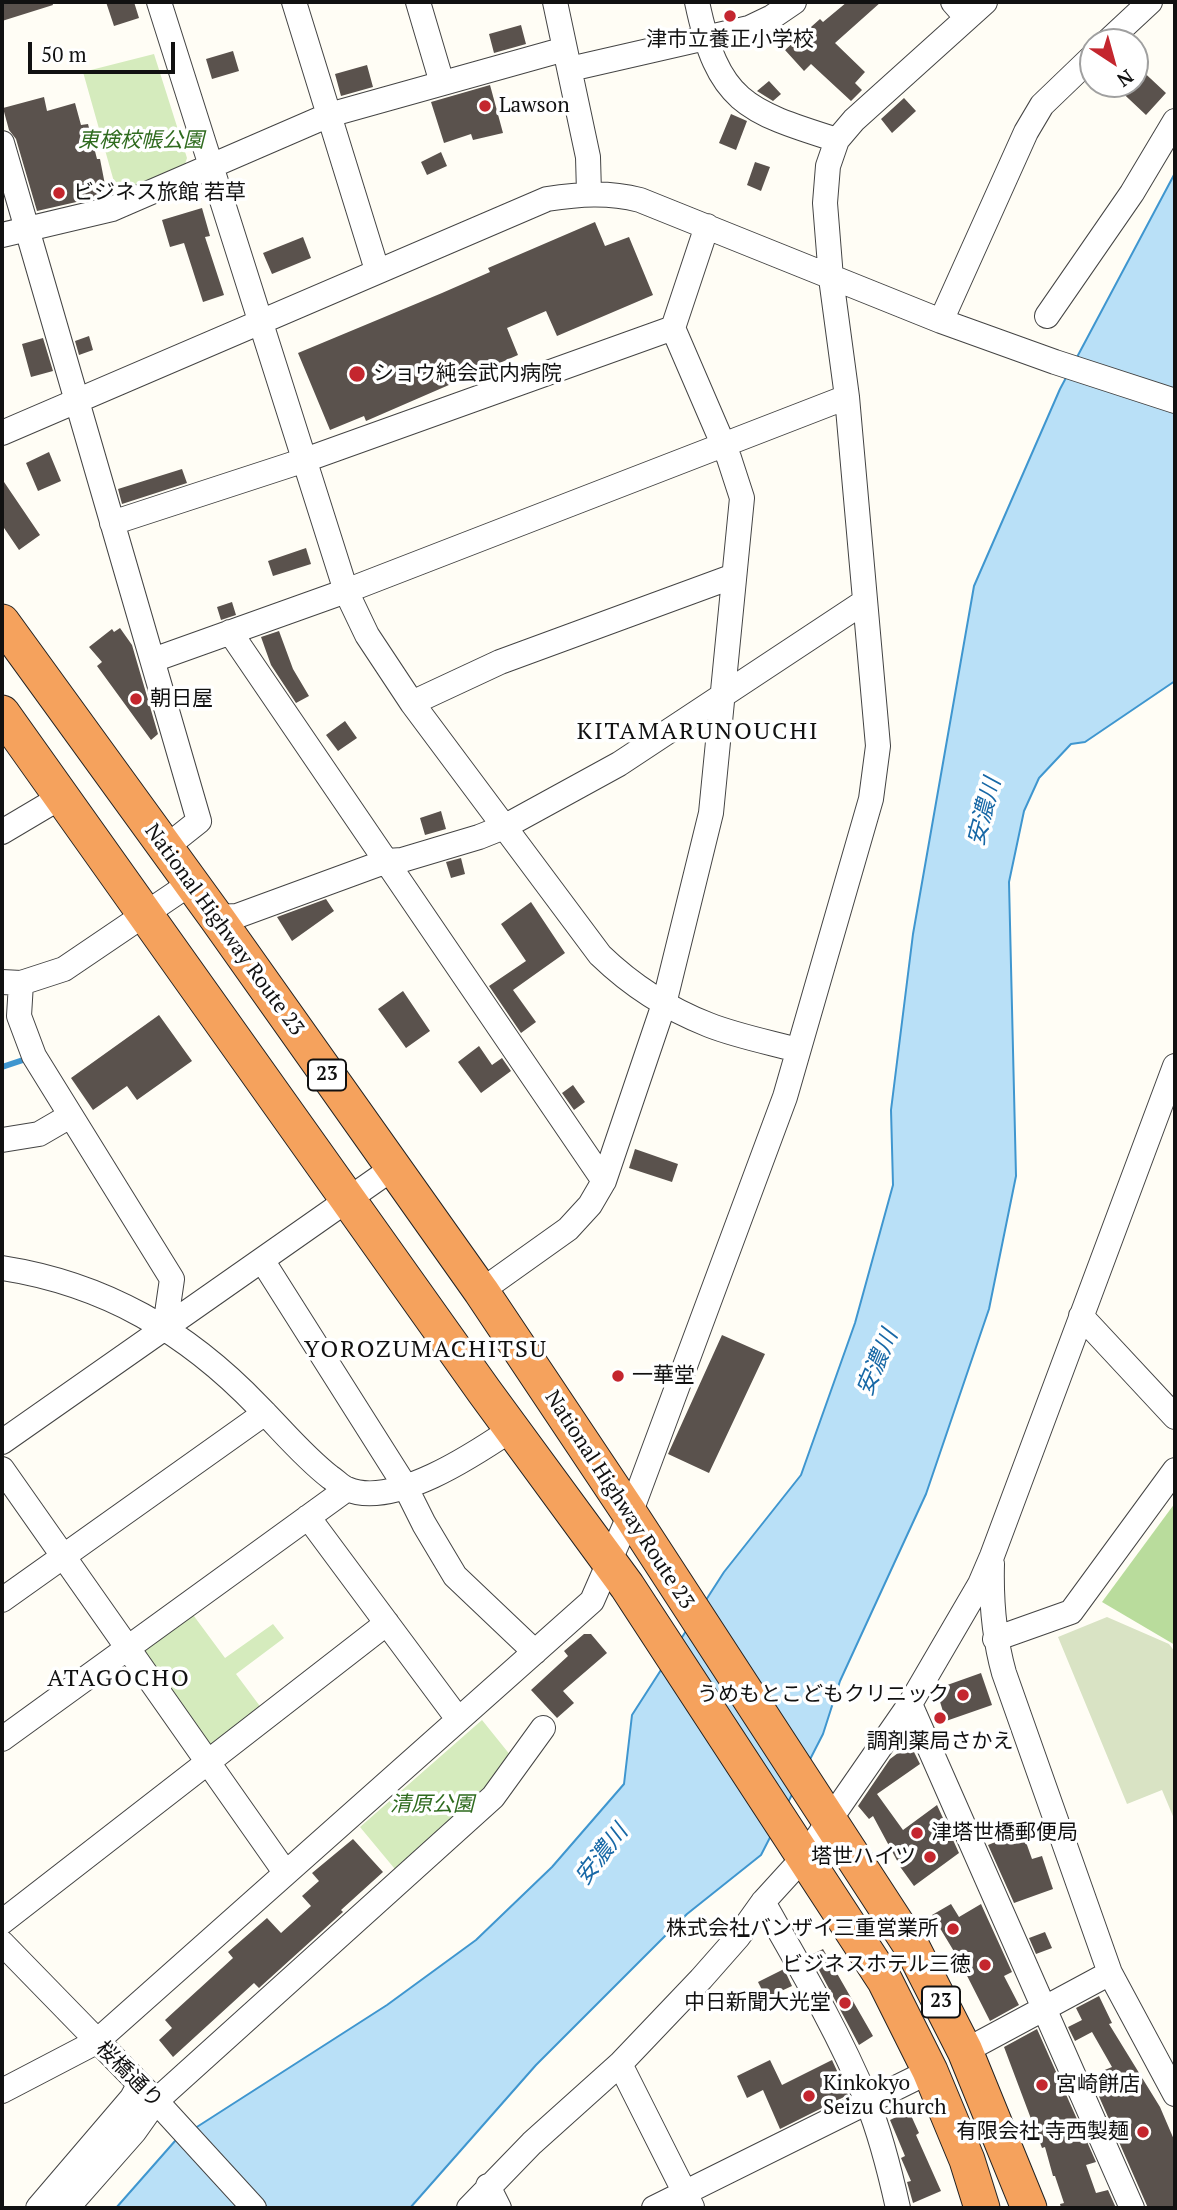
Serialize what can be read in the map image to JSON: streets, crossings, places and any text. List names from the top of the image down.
{
  "streets": {
    "highway": ["National Highway Route 23", "23"],
    "street": ["桜橋通り"]
  },
  "districts": ["KITAMARUNOUCHI", "YOROZUMACHITSU", "ATAGOCHO"],
  "water": ["安濃川"],
  "parks": ["東検校帳公園", "清原公園"],
  "places": [
    "津市立養正小学校",
    "Lawson",
    "ビジネス旅館 若草",
    "ショウ純会武内病院",
    "朝日屋",
    "一華堂",
    "うめもとこどもクリニック",
    "調剤薬局さかえ",
    "津塔世橋郵便局",
    "塔世ハイツ",
    "株式会社バンザイ三重営業所",
    "ビジネスホテル三徳",
    "中日新聞大光堂",
    "宮崎餅店",
    "Kinkokyo Seizu Church",
    "有限会社 寺西製麺"
  ],
  "scale_bar": "50 m",
  "north": "bottom right"
}
